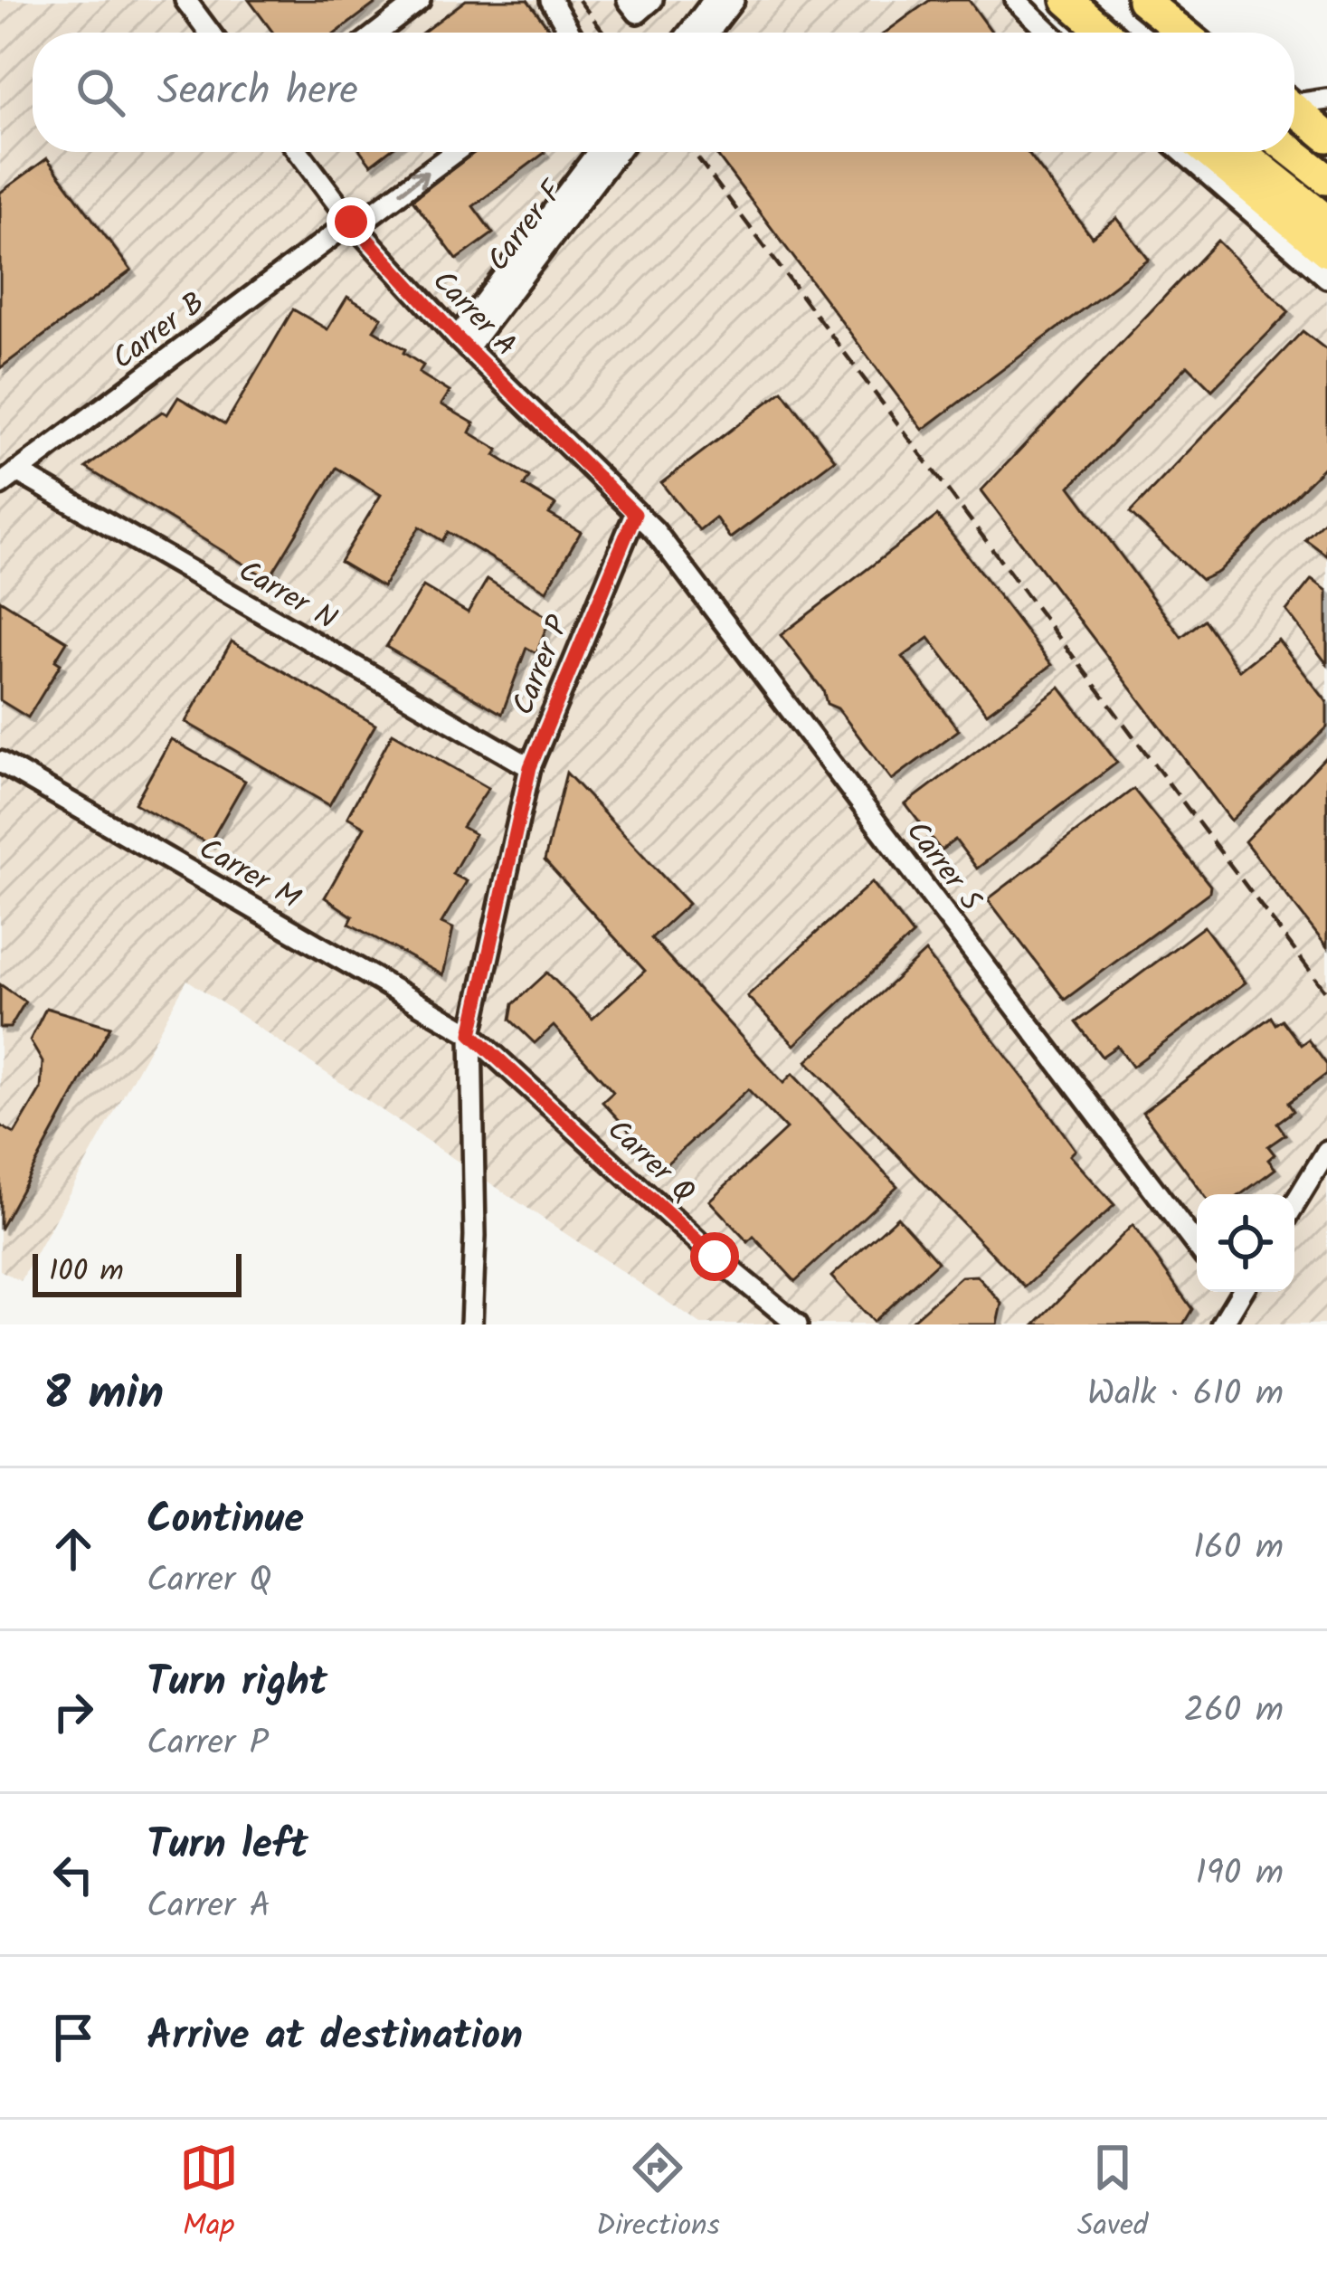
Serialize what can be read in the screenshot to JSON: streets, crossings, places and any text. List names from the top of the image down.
{
  "streets": {
    "street": [
      "Carrer F",
      "Carrer A",
      "Carrer B",
      "Carrer N",
      "Carrer P",
      "Carrer S",
      "Carrer M",
      "Carrer Q"
    ]
  },
  "crossings": [
    ["Carrer F", "Carrer A"],
    ["Carrer A", "Carrer B"],
    ["Carrer A", "Carrer P"],
    ["Carrer A", "Carrer S"],
    ["Carrer B", "Carrer N"],
    ["Carrer N", "Carrer P"],
    ["Carrer P", "Carrer S"],
    ["Carrer P", "Carrer M"],
    ["Carrer P", "Carrer Q"],
    ["Carrer M", "Carrer Q"]
  ],
  "scale_bar": "100 m",
  "page": {
    "search": "Search here",
    "scale": "100 m",
    "heading": ["8 min", "Walk · 610 m"],
    "list": [
      ["Continue", "Carrer Q", "160 m"],
      ["Turn right", "Carrer P", "260 m"],
      ["Turn left", "Carrer A", "190 m"],
      "Arrive at destination"
    ],
    "nav": ["Map", "Directions", "Saved"]
  }
}
